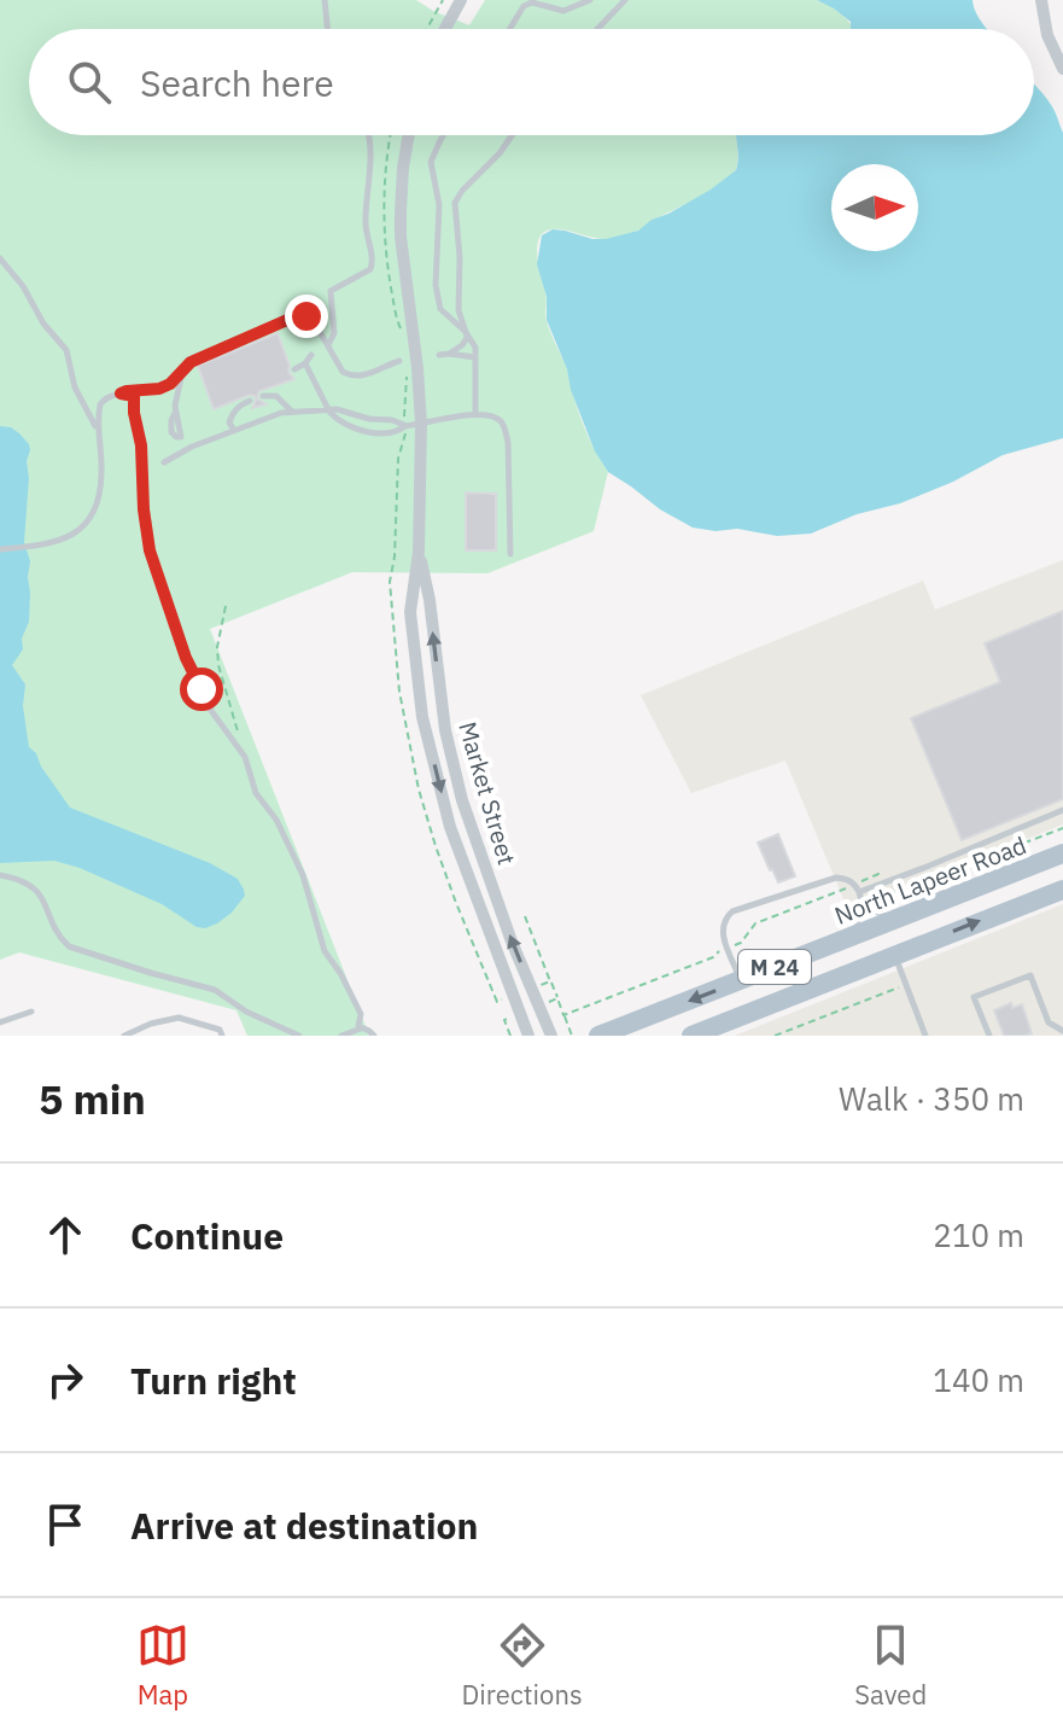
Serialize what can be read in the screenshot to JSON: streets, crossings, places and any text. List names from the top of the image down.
{
  "streets": {
    "main road": ["North Lapeer Road", "M 24"],
    "street": ["Market Street"]
  },
  "north": "right",
  "page": {
    "search": "Search here",
    "heading": ["5 min", "Walk · 350 m"],
    "list": [
      ["Continue", "210 m"],
      ["Turn right", "140 m"],
      "Arrive at destination"
    ],
    "nav": ["Map", "Directions", "Saved"]
  }
}
